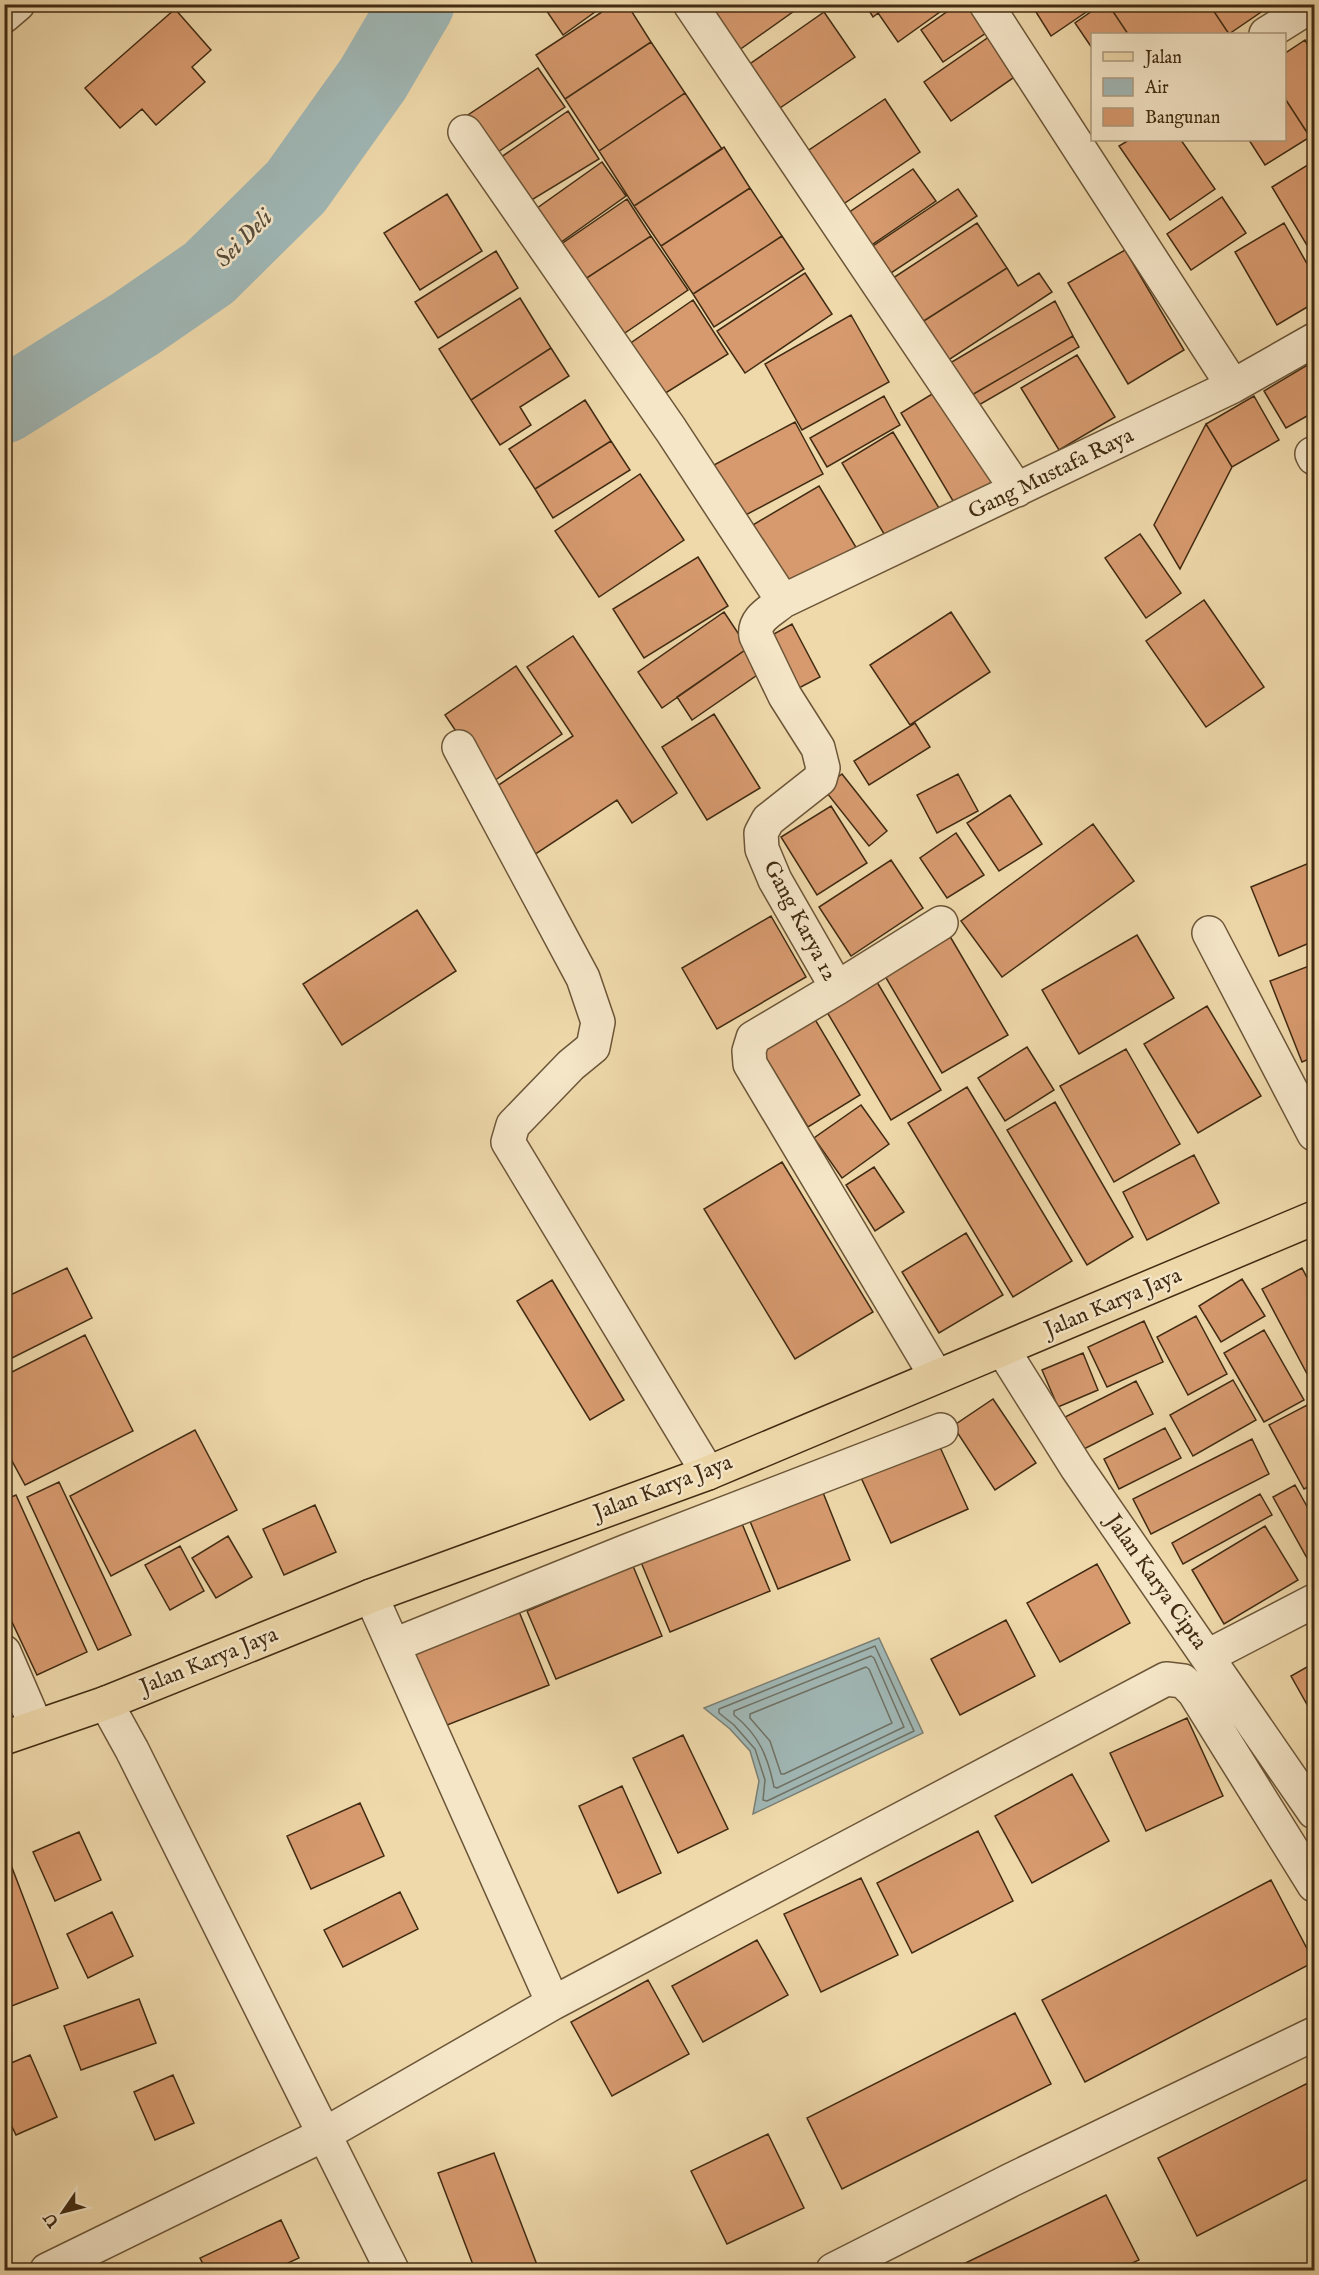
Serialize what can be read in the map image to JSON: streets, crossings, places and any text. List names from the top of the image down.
{
  "streets": {
    "main road": ["Jalan Karya Jaya"],
    "street": ["Gang Mustafa Raya", "Gang Karya 12", "Jalan Karya Cipta"]
  },
  "crossings": [
    ["Gang Mustafa Raya", "Gang Karya 12"],
    ["Gang Karya 12", "Jalan Karya Jaya"],
    ["Jalan Karya Jaya", "Jalan Karya Cipta"]
  ],
  "water": ["Sei Deli"],
  "legend": ["Jalan", "Air", "Bangunan"],
  "north": "bottom left"
}
